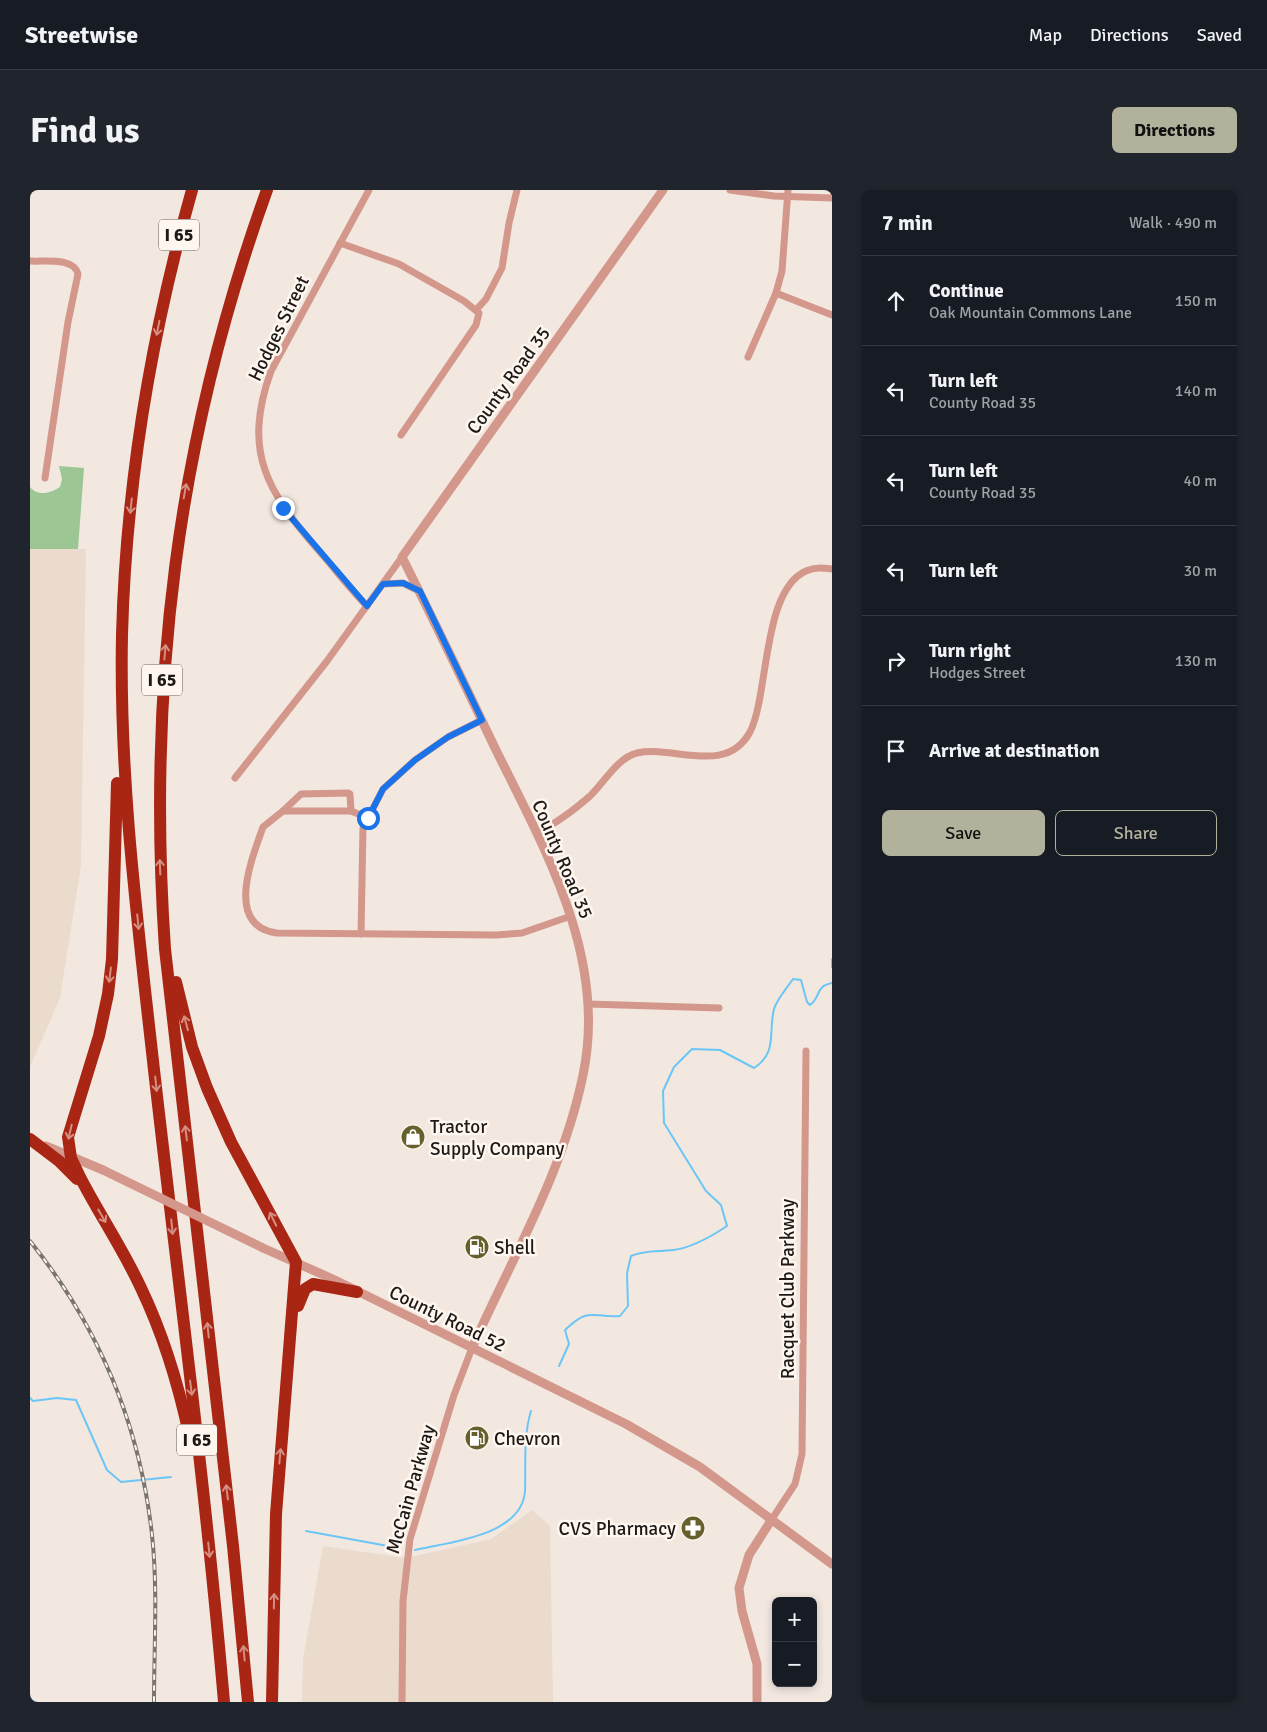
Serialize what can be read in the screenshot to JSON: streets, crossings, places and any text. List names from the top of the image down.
{
  "streets": {
    "highway": ["I 65"],
    "street": [
      "Hodges Street",
      "County Road 35",
      "Racquet Club Parkway",
      "County Road 52",
      "McCain Parkway"
    ]
  },
  "crossings": [
    ["County Road 35", "County Road 52"],
    ["County Road 35", "McCain Parkway"],
    ["Racquet Club Parkway", "County Road 52"],
    ["County Road 52", "McCain Parkway"]
  ],
  "places": {
    "shop": ["Tractor Supply Company"],
    "fuel station": ["Shell", "Chevron"],
    "pharmacy": ["CVS Pharmacy"]
  },
  "page": {
    "header": "Streetwise",
    "nav": ["Map", "Directions", "Saved"],
    "buttons": [
      "Directions",
      ["Save", "Share"]
    ],
    "title": "Find us",
    "heading": ["7 min", "Walk · 490 m"],
    "list": [
      ["Continue", "Oak Mountain Commons Lane", "150 m"],
      ["Turn left", "County Road 35", "140 m"],
      ["Turn left", "County Road 35", "40 m"],
      ["Turn left", "30 m"],
      ["Turn right", "Hodges Street", "130 m"],
      "Arrive at destination"
    ],
    "map_buttons": ["+", "−"]
  }
}
